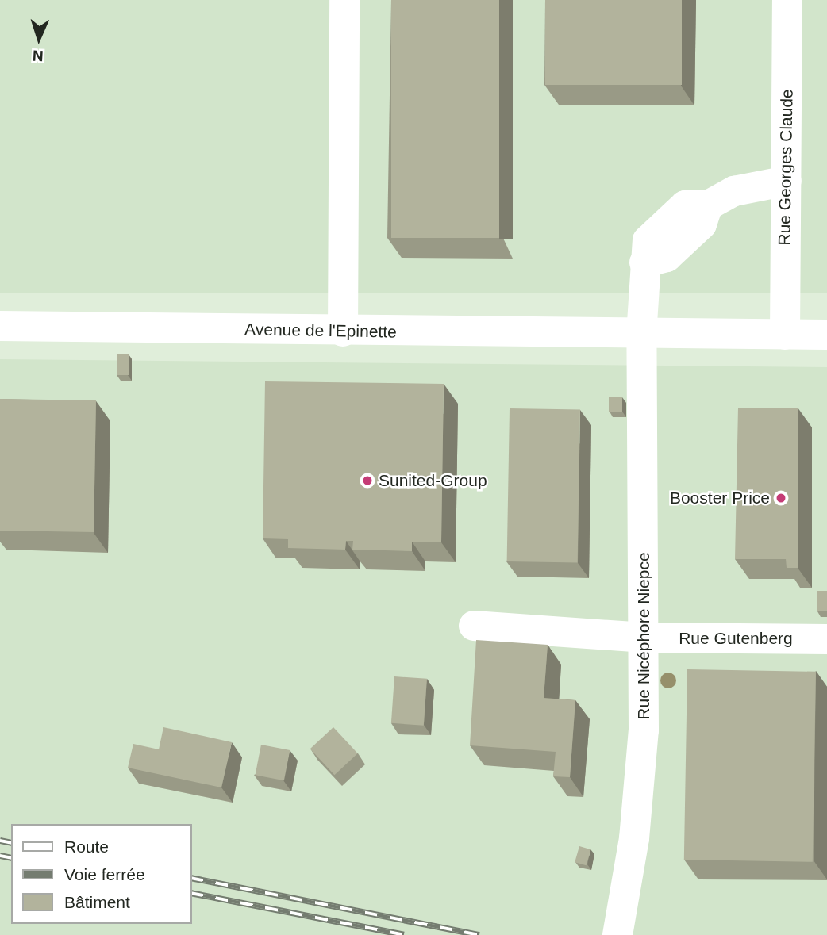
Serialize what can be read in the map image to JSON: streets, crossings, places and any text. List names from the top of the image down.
{
  "streets": {
    "street": [
      "Rue Georges Claude",
      "Avenue de l'Epinette",
      "Rue Nicéphore Niepce",
      "Rue Gutenberg"
    ]
  },
  "crossings": [
    ["Rue Georges Claude", "Avenue de l'Epinette"],
    ["Rue Georges Claude", "Rue Nicéphore Niepce"],
    ["Avenue de l'Epinette", "Rue Nicéphore Niepce"],
    ["Rue Nicéphore Niepce", "Rue Gutenberg"]
  ],
  "places": ["Sunited-Group", "Booster Price"],
  "legend": ["Route", "Voie ferrée", "Bâtiment"],
  "north": "bottom"
}
